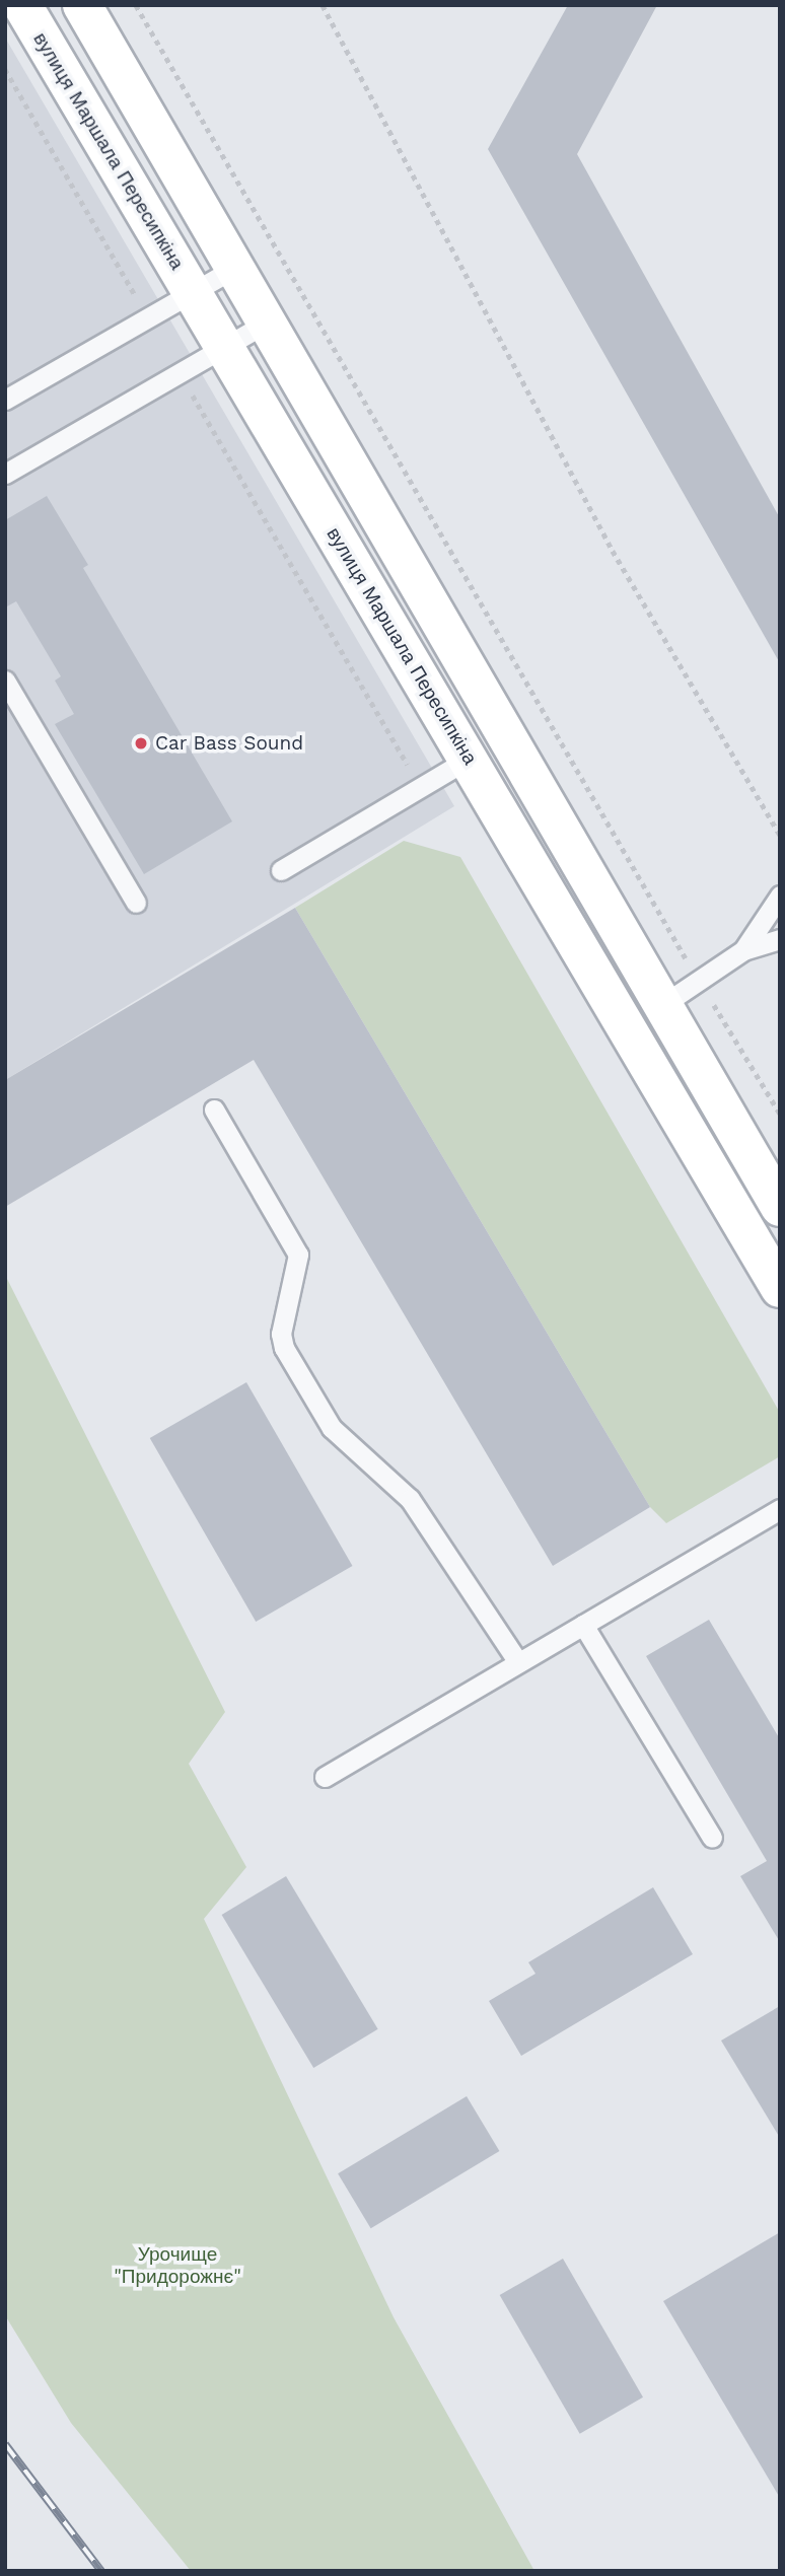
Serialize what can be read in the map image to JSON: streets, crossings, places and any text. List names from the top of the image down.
{
  "streets": {
    "main road": ["вулиця Маршала Пересипкіна"]
  },
  "parks": ["Урочище \"Придорожнє\""],
  "places": ["Car Bass Sound"]
}
